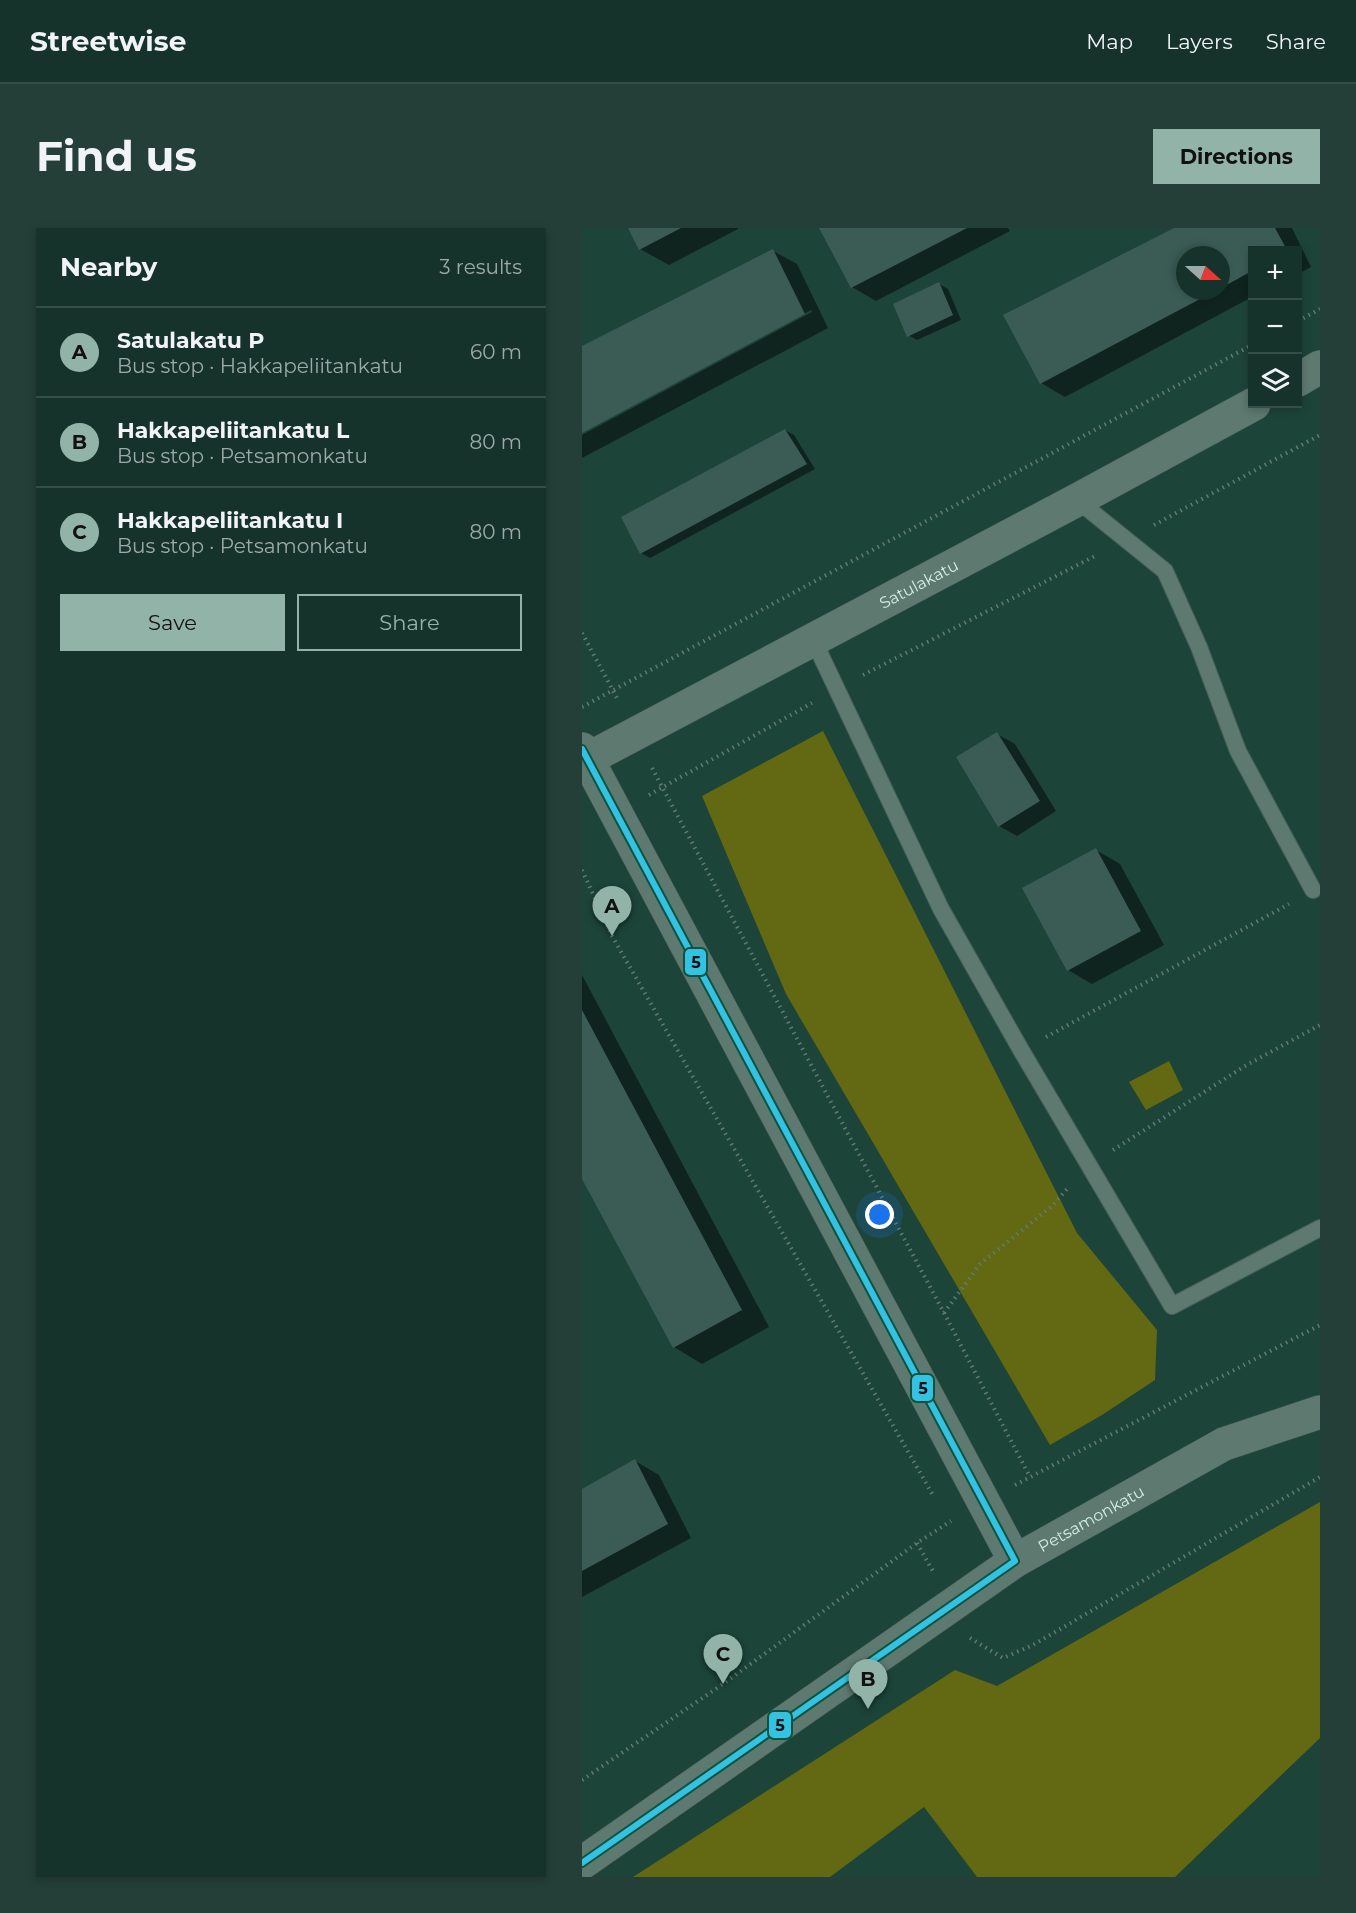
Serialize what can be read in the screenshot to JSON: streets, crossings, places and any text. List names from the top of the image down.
{
  "streets": {
    "street": ["Satulakatu", "Petsamonkatu"]
  },
  "lines": ["transit line 5"],
  "north": "right",
  "page": {
    "header": "Streetwise",
    "nav": ["Map", "Layers", "Share"],
    "buttons": [
      "Directions",
      ["Save", "Share"]
    ],
    "title": "Find us",
    "heading": ["Nearby", "3 results"],
    "map_buttons": ["+", "−"],
    "list": [
      {
        "mark": "A",
        "name": "Satulakatu P",
        "note": "Bus stop · Hakkapeliitankatu",
        "value": "60 m"
      },
      {
        "mark": "B",
        "name": "Hakkapeliitankatu L",
        "note": "Bus stop · Petsamonkatu",
        "value": "80 m"
      },
      {
        "mark": "C",
        "name": "Hakkapeliitankatu I",
        "note": "Bus stop · Petsamonkatu",
        "value": "80 m"
      }
    ],
    "pins": ["A", "C", "B"]
  }
}
